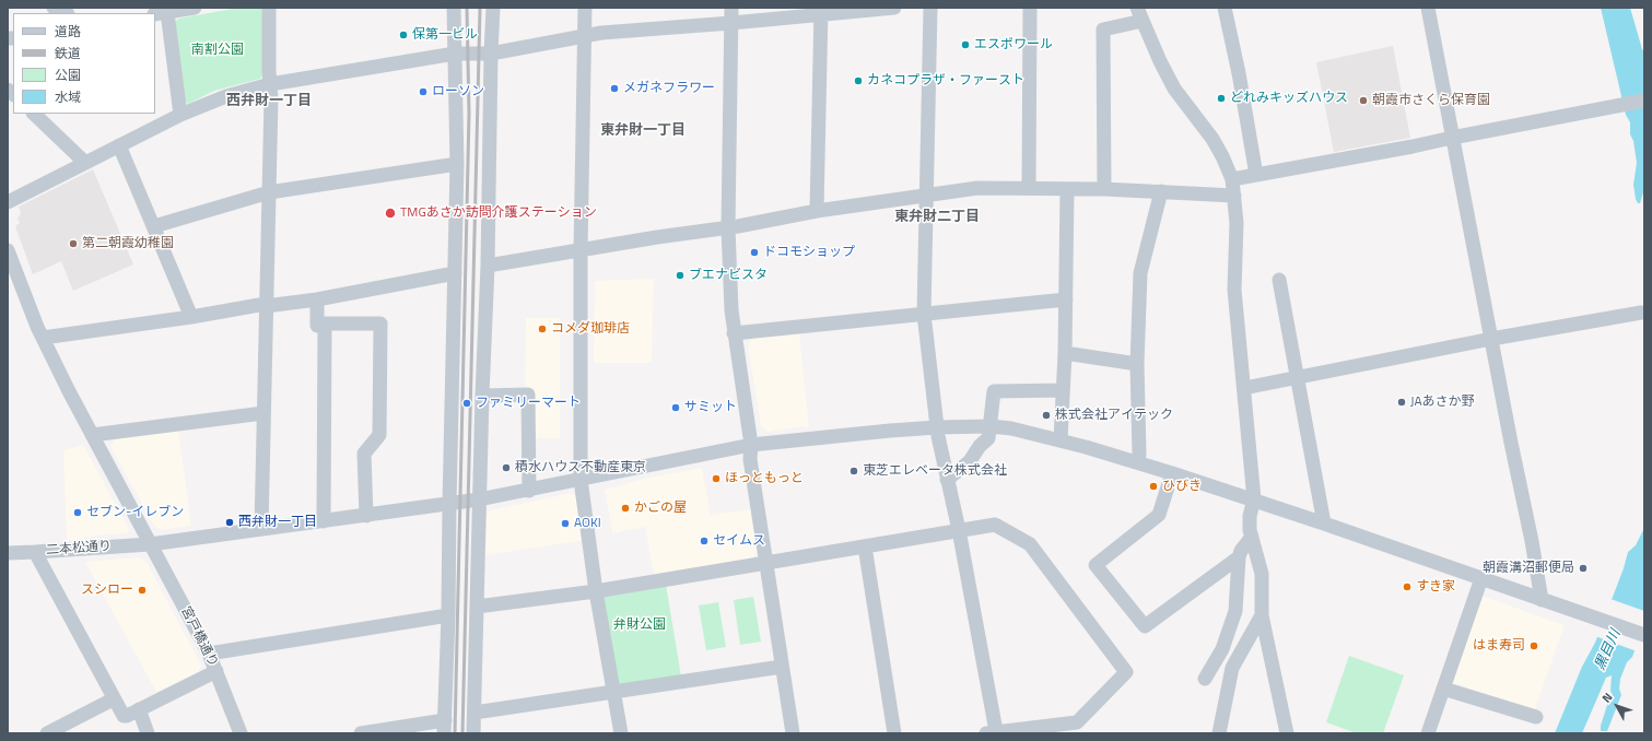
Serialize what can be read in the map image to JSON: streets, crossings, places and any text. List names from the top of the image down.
{
  "streets": {
    "street": ["二本松通り", "宮戸橋通り"]
  },
  "crossings": [
    ["二本松通り", "宮戸橋通り"]
  ],
  "districts": ["西弁財一丁目", "東弁財一丁目", "東弁財二丁目"],
  "water": ["黒目川"],
  "parks": ["南割公園", "弁財公園"],
  "places": [
    "保第一ビル",
    "エスポワール",
    "カネコプラザ・ファースト",
    "メガネフラワー",
    "ローソン",
    "どれみキッズハウス",
    "朝霞市さくら保育園",
    "TMGあさか訪問介護ステーション",
    "第二朝霞幼稚園",
    "ドコモショップ",
    "ブエナビスタ",
    "コメダ珈琲店",
    "JAあさか野",
    "ファミリーマート",
    "サミット",
    "株式会社アイテック",
    "積水ハウス不動産東京",
    "東芝エレベータ株式会社",
    "ほっともっと",
    "ひびき",
    "かごの屋",
    "セブン-イレブン",
    "西弁財一丁目",
    "AOKI",
    "セイムス",
    "朝霞溝沼郵便局",
    "すき家",
    "スシロー",
    "はま寿司"
  ],
  "legend": [
    "道路",
    "鉄道",
    "公園",
    "水域"
  ],
  "north": "top left"
}
